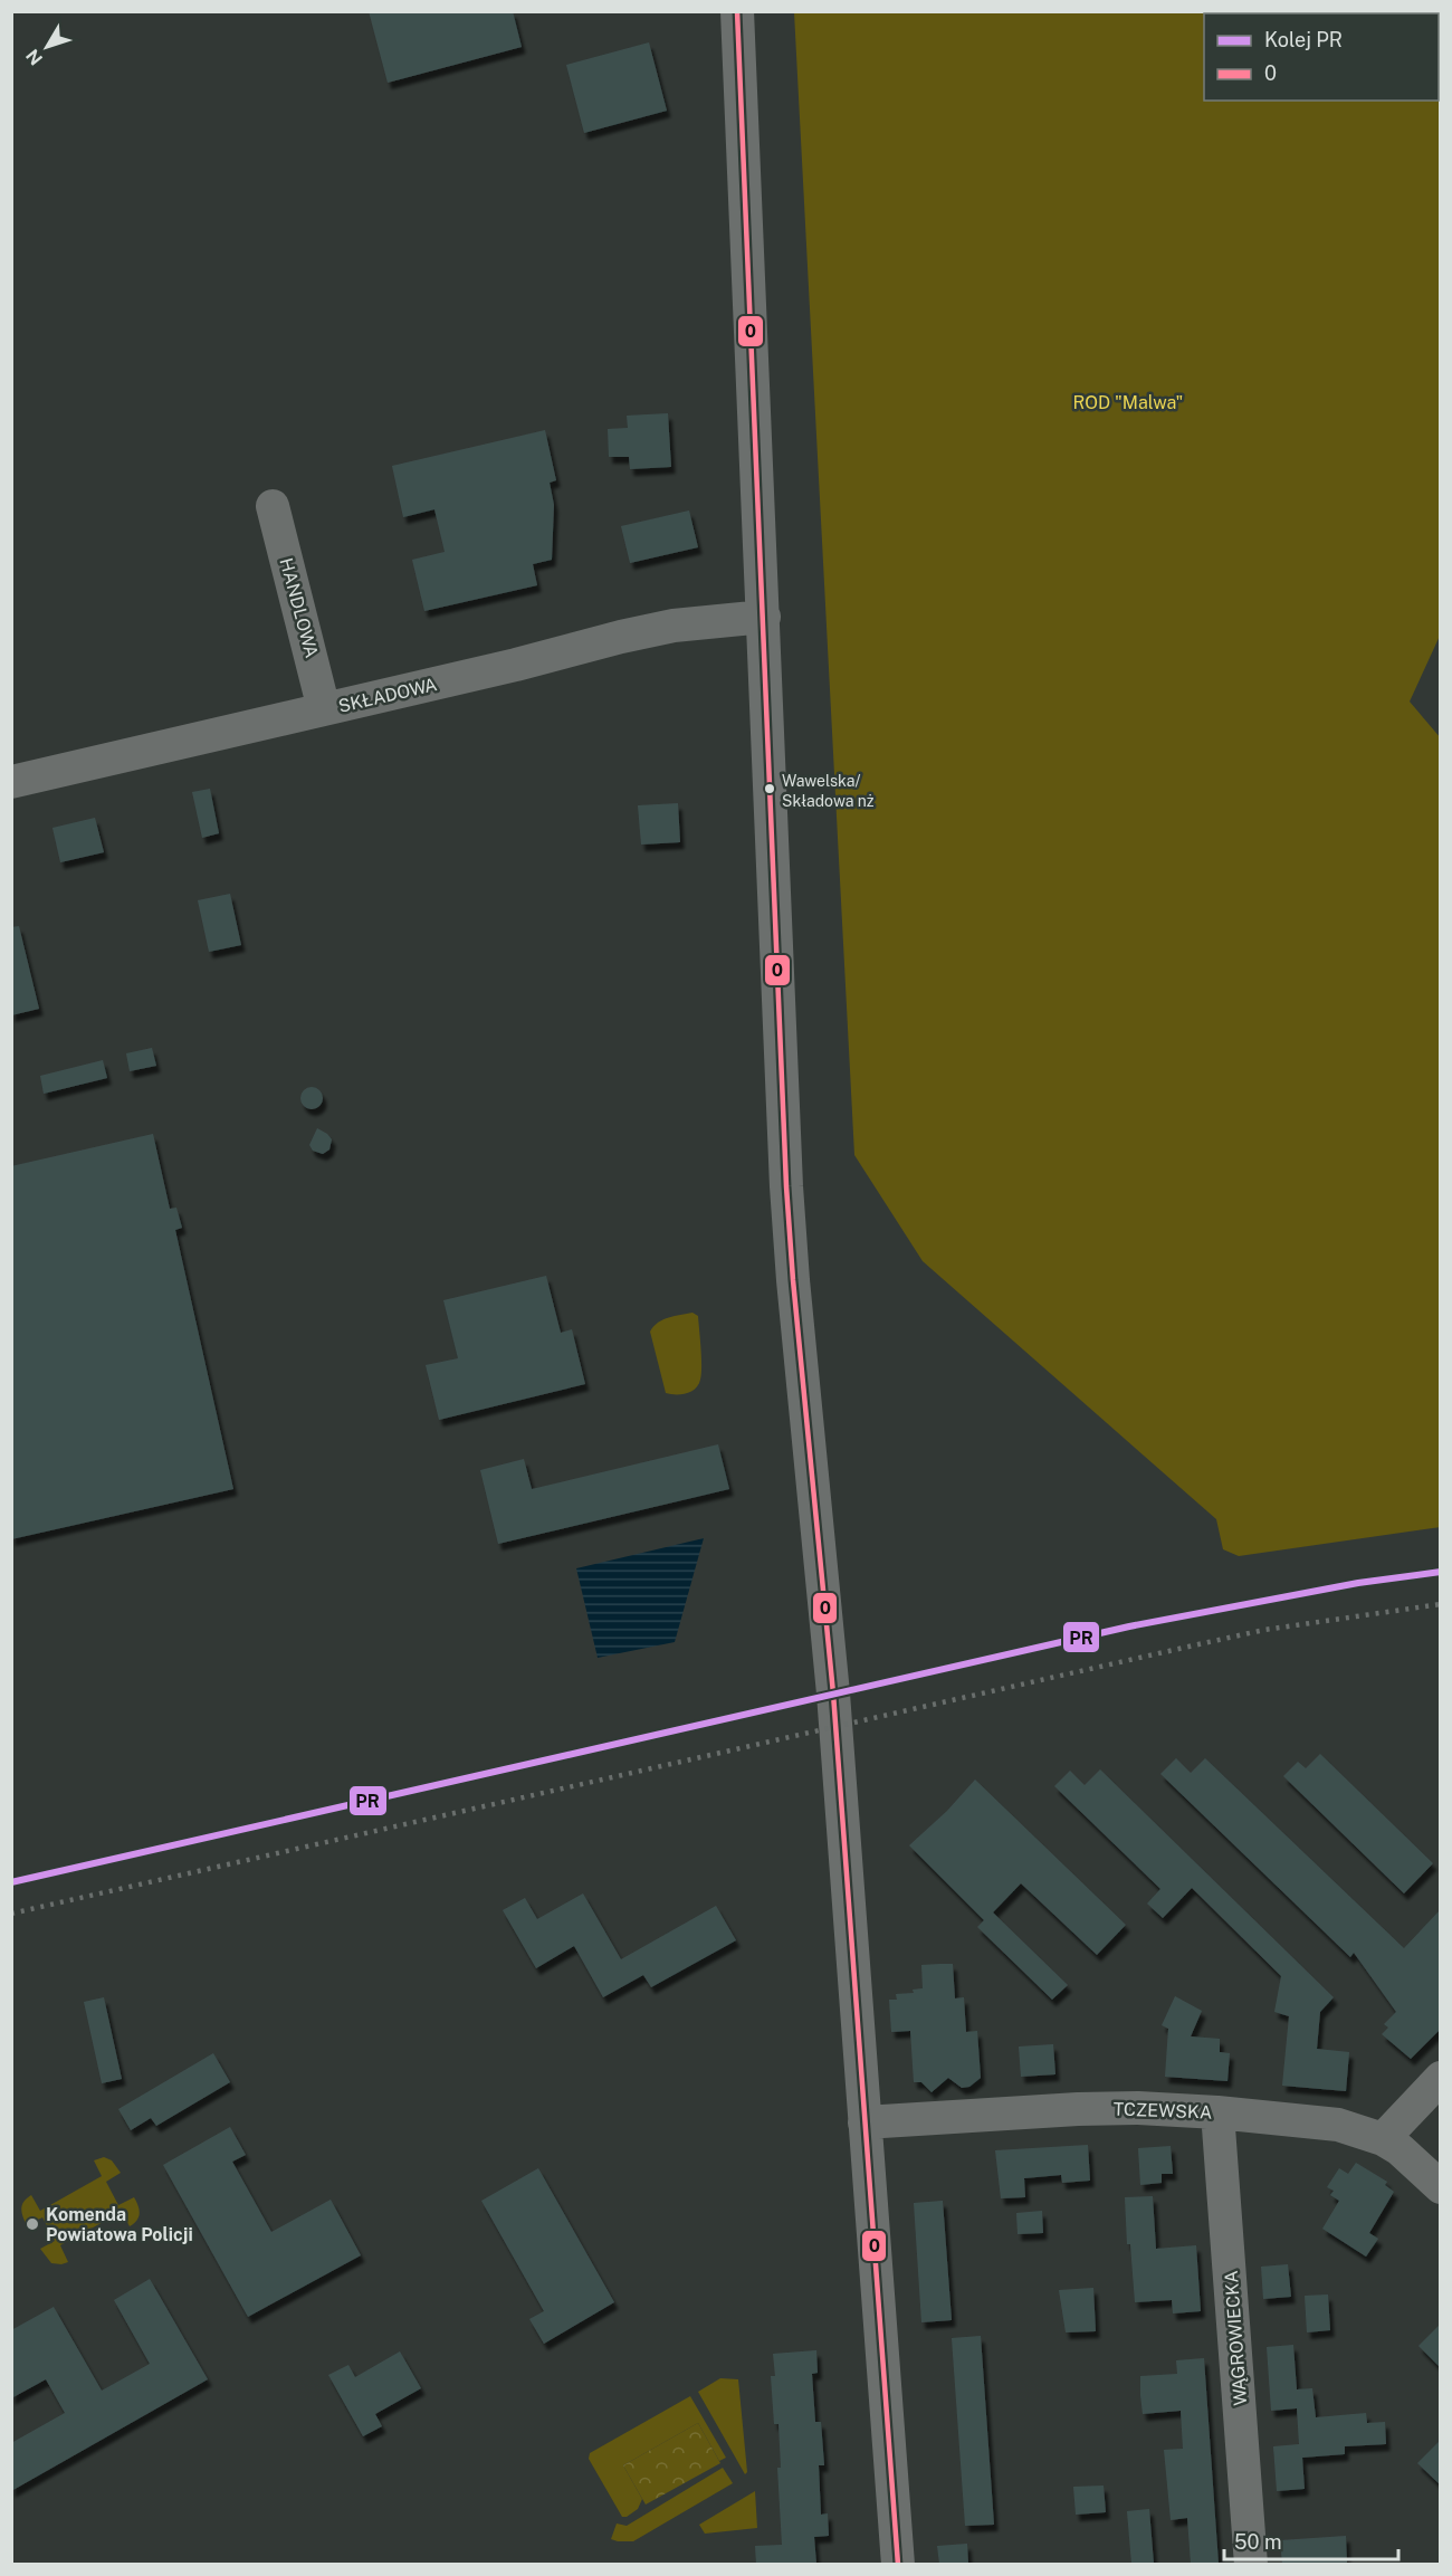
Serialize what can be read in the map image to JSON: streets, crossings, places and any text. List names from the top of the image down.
{
  "streets": {
    "street": [
      "HANDLOWA",
      "SKŁADOWA",
      "TCZEWSKA",
      "WĄGROWIECKA"
    ]
  },
  "crossings": [
    ["HANDLOWA", "SKŁADOWA"],
    ["TCZEWSKA", "WĄGROWIECKA"]
  ],
  "parks": ["ROD \"Malwa\""],
  "places": ["Wawelska/ Składowa nż", "Komenda Powiatowa Policji"],
  "lines": ["transit line 0", "rail line PR"],
  "legend": ["Kolej PR", "0"],
  "scale_bar": "50 m",
  "north": "bottom left"
}
